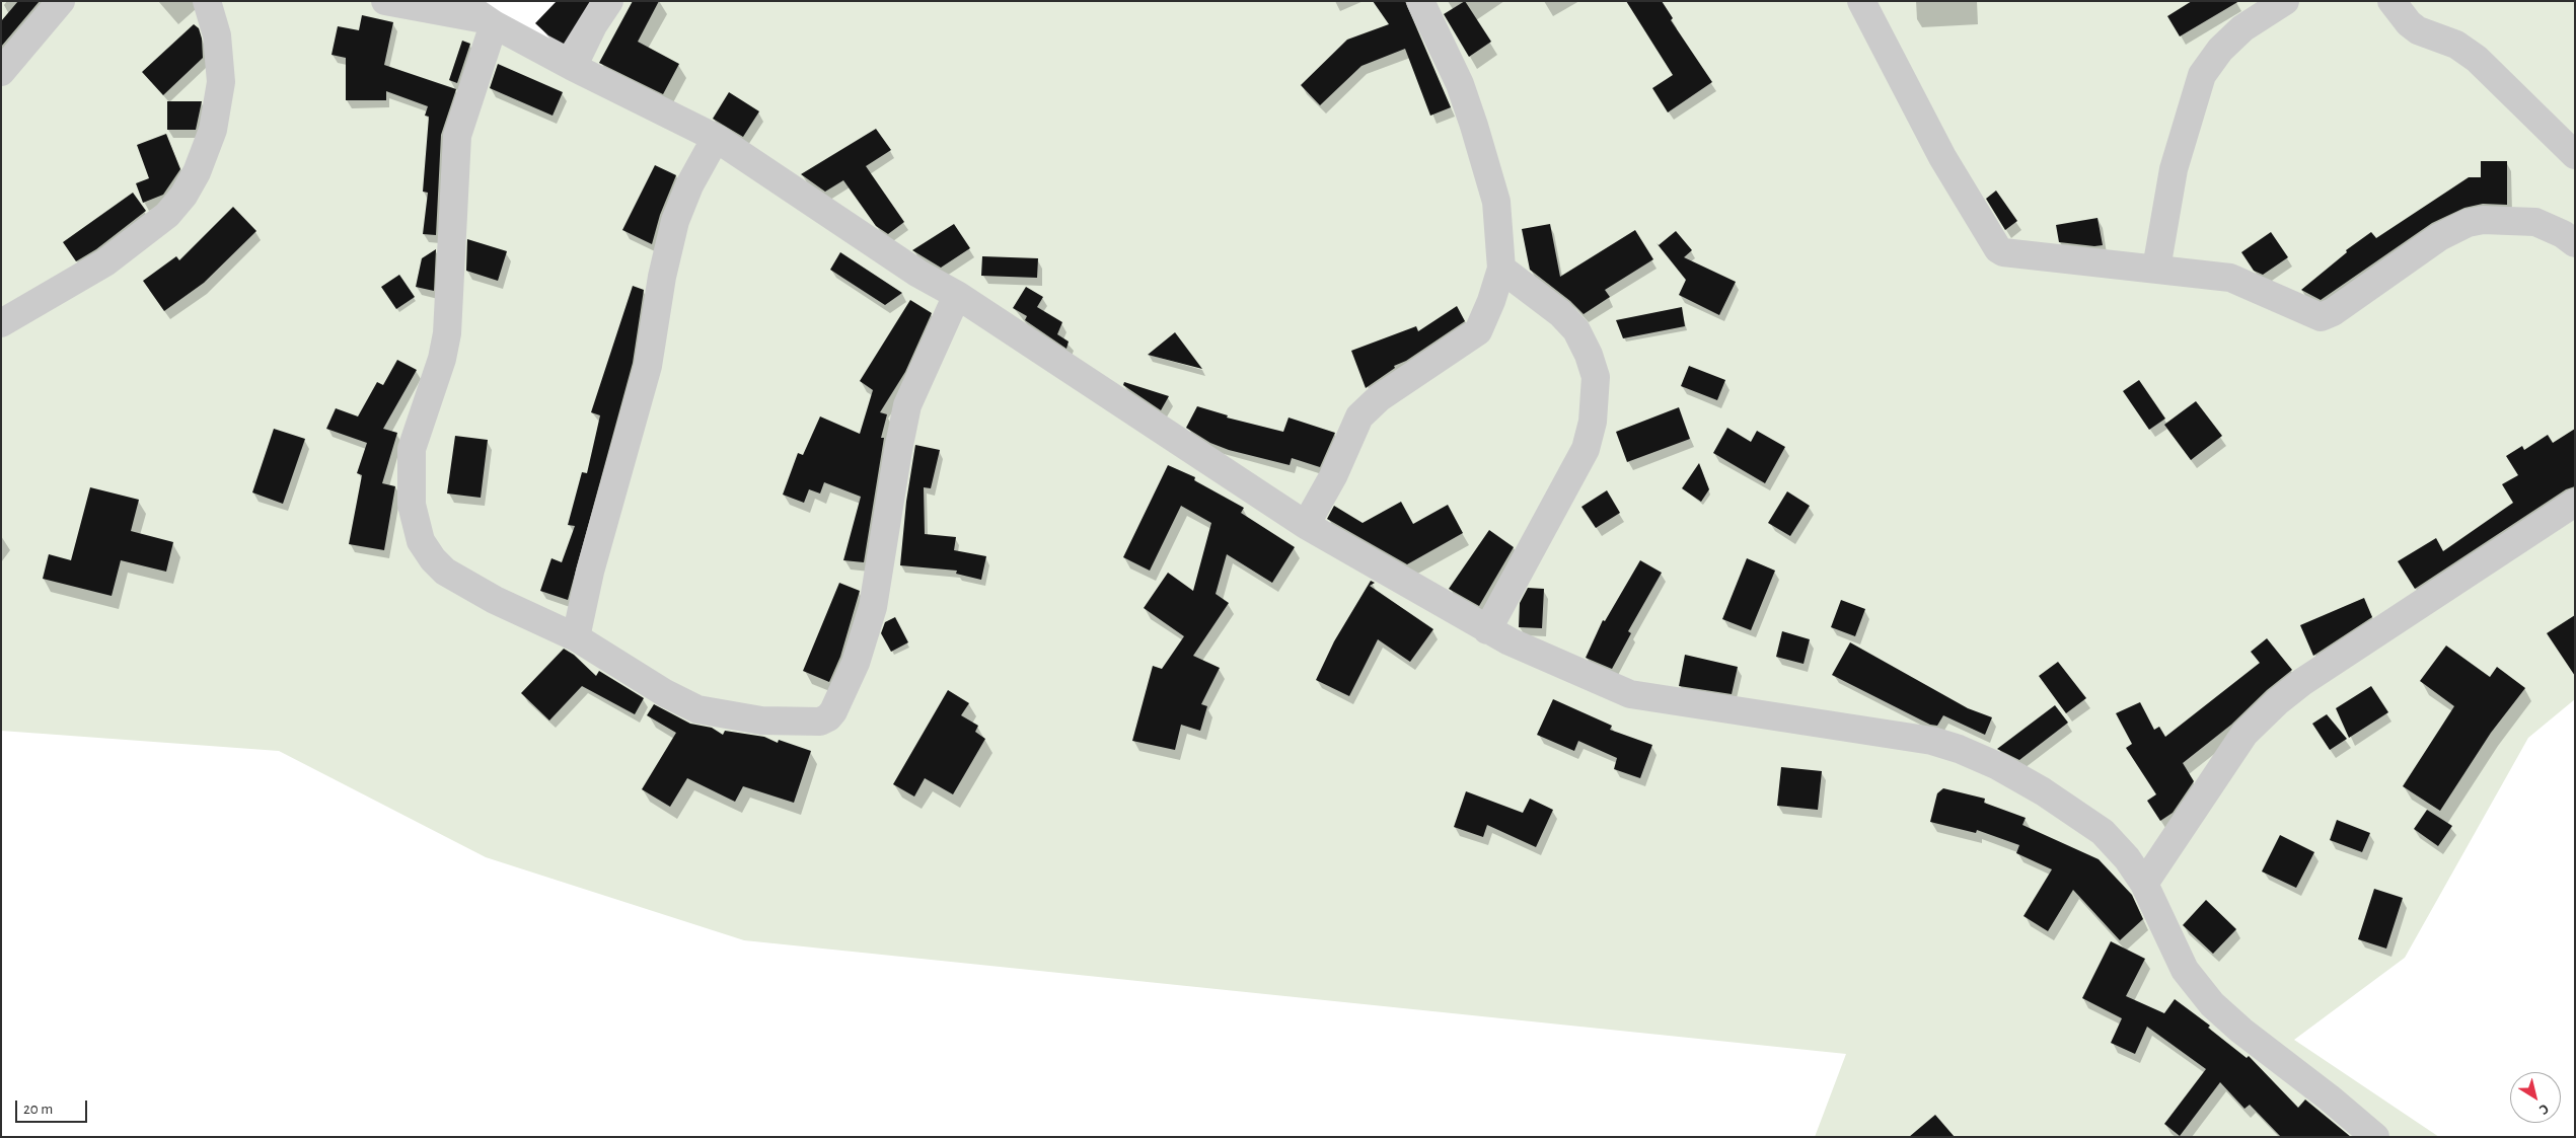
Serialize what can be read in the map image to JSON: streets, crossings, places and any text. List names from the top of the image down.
{
  "scale_bar": "20 m",
  "north": "bottom right"
}
